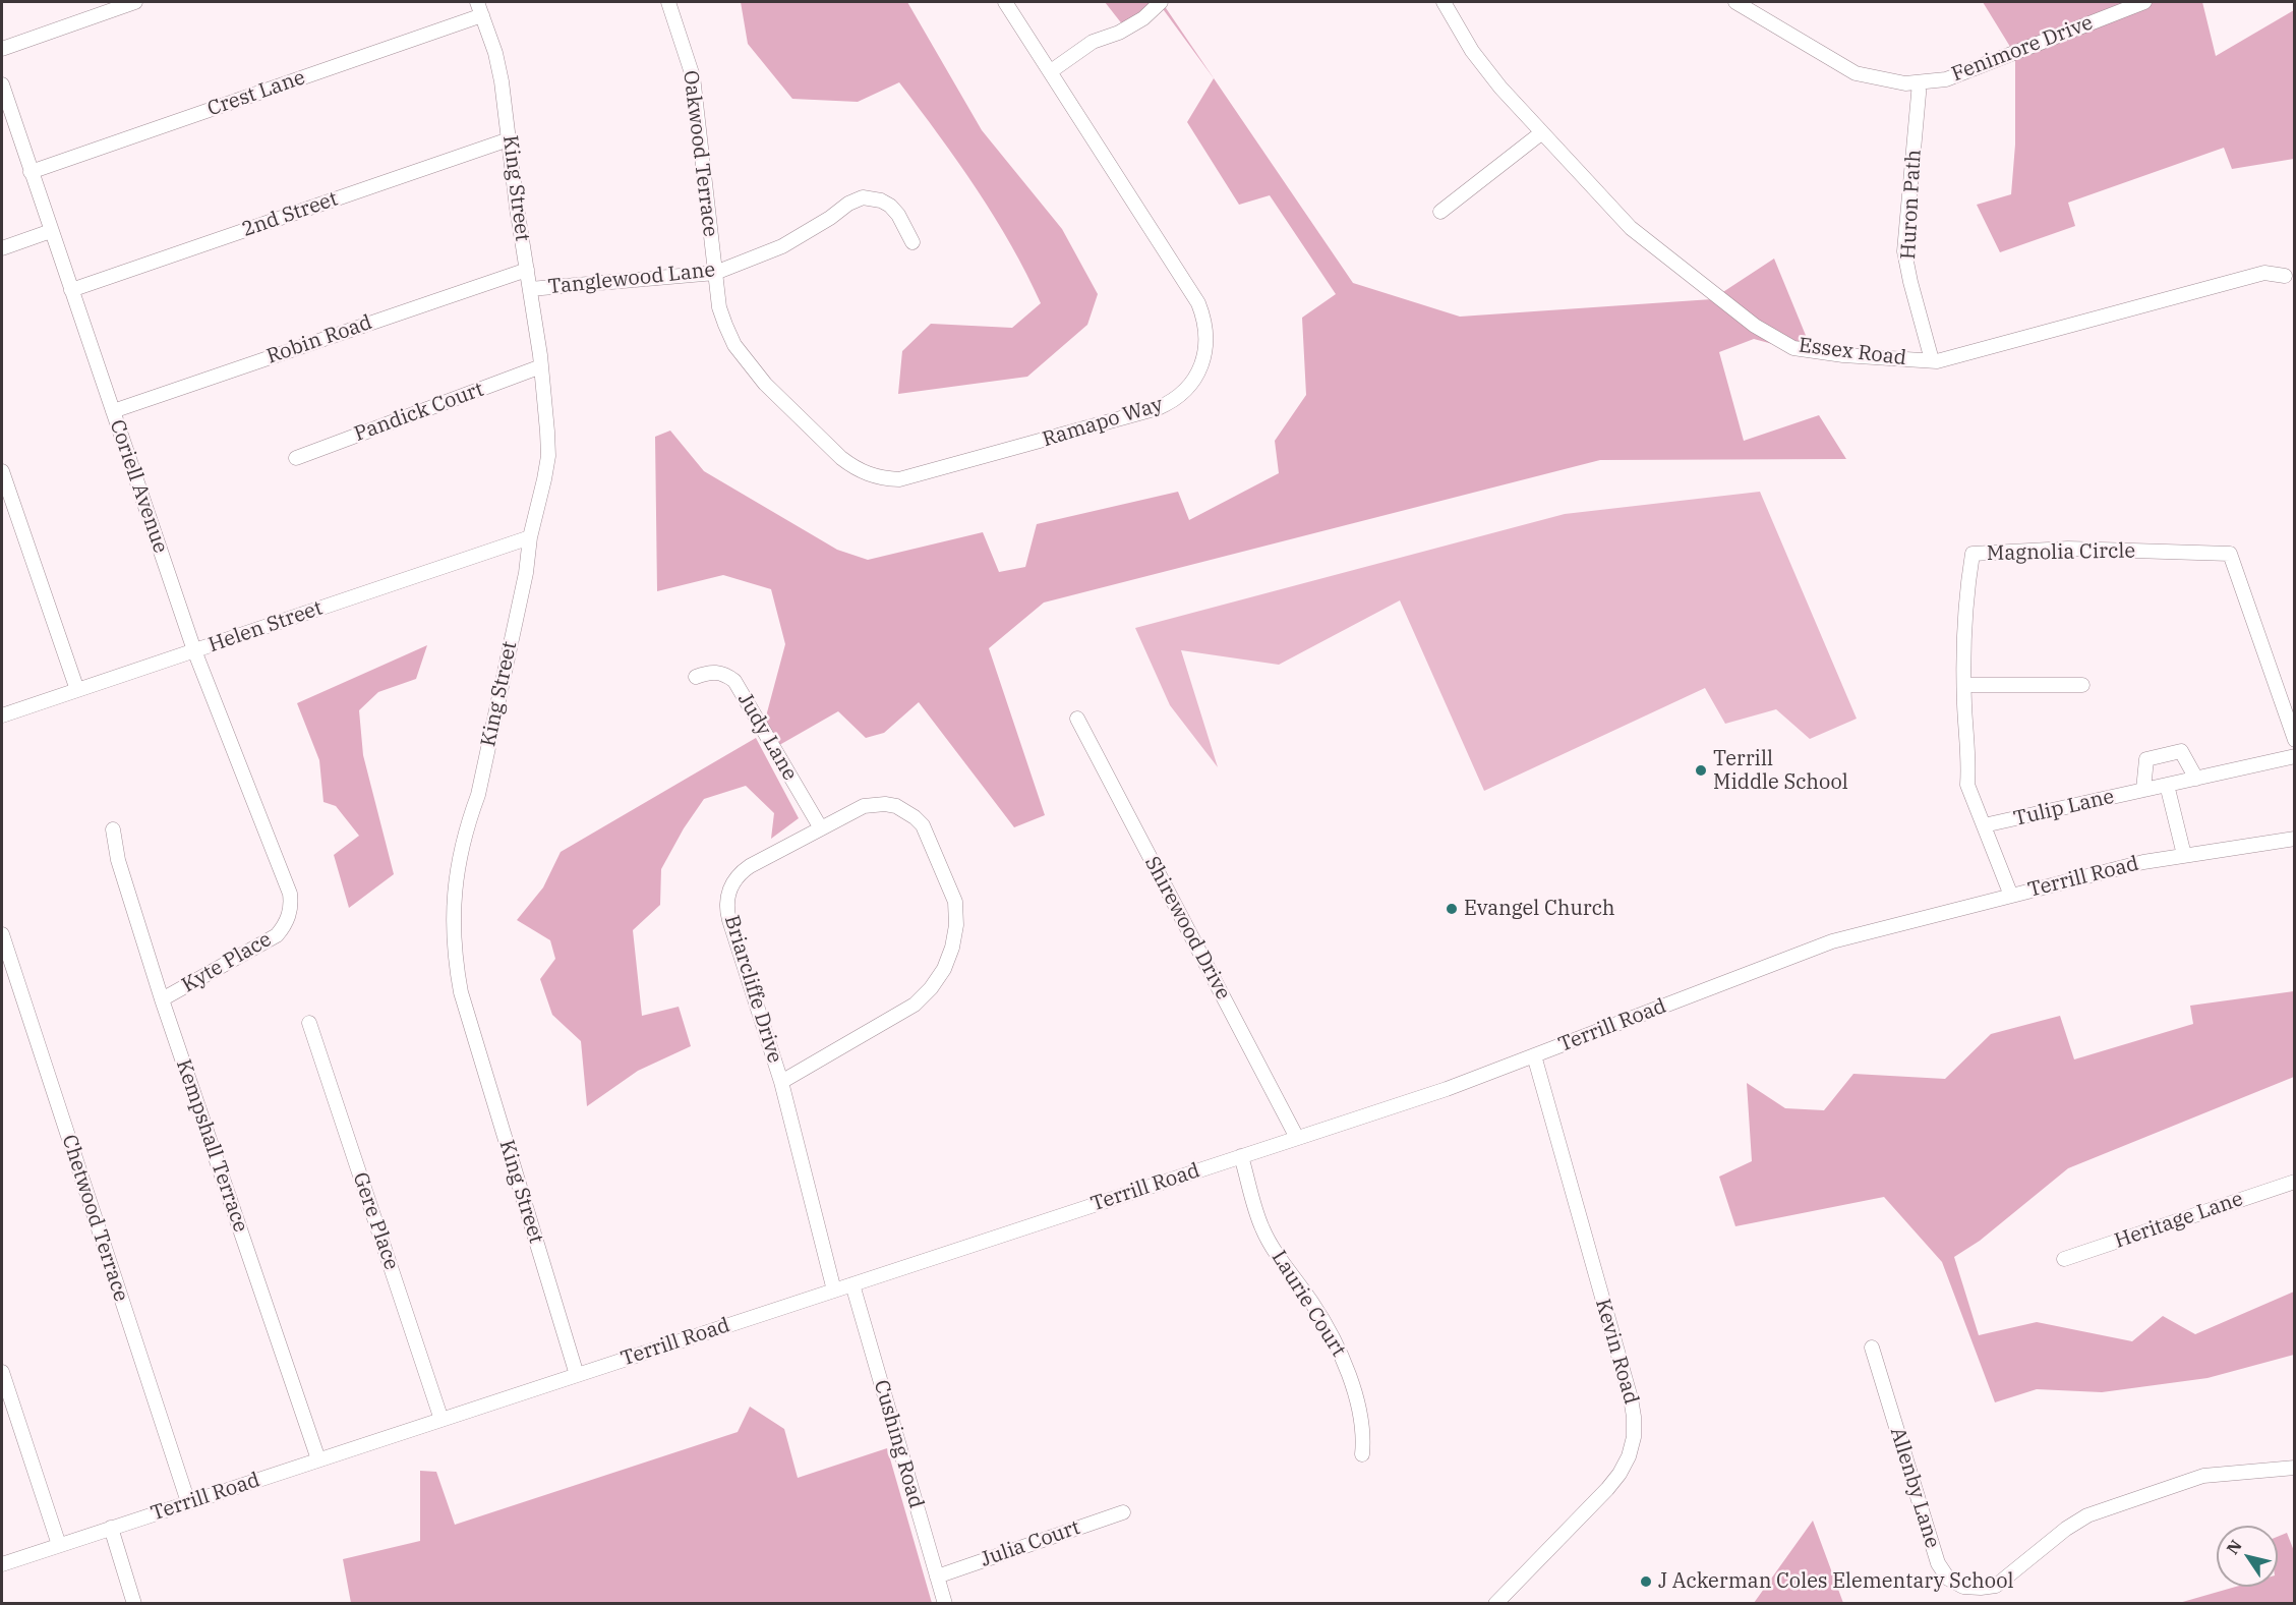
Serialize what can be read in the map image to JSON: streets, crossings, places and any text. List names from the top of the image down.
{
  "streets": {
    "street": [
      "Fenimore Drive",
      "Crest Lane",
      "Oakwood Terrace",
      "King Street",
      "Huron Path",
      "2nd Street",
      "Tanglewood Lane",
      "Robin Road",
      "Essex Road",
      "Pandick Court",
      "Ramapo Way",
      "Coriell Avenue",
      "Magnolia Circle",
      "Helen Street",
      "Judy Lane",
      "Tulip Lane",
      "Terrill Road",
      "Shirewood Drive",
      "Kyte Place",
      "Briarcliffe Drive",
      "Kempshall Terrace",
      "Chetwood Terrace",
      "Heritage Lane",
      "Gere Place",
      "Laurie Court",
      "Kevin Road",
      "Cushing Road",
      "Allenby Lane",
      "Julia Court"
    ]
  },
  "crossings": [
    ["Fenimore Drive", "Huron Path"],
    ["Crest Lane", "King Street"],
    ["Crest Lane", "Coriell Avenue"],
    ["Oakwood Terrace", "Tanglewood Lane"],
    ["Oakwood Terrace", "Ramapo Way"],
    ["King Street", "2nd Street"],
    ["King Street", "Tanglewood Lane"],
    ["King Street", "Robin Road"],
    ["King Street", "Pandick Court"],
    ["King Street", "Helen Street"],
    ["King Street", "Terrill Road"],
    ["Huron Path", "Essex Road"],
    ["2nd Street", "Coriell Avenue"],
    ["Tanglewood Lane", "Ramapo Way"],
    ["Robin Road", "Coriell Avenue"],
    ["Coriell Avenue", "Helen Street"],
    ["Coriell Avenue", "Kyte Place"],
    ["Magnolia Circle", "Tulip Lane"],
    ["Magnolia Circle", "Terrill Road"],
    ["Judy Lane", "Briarcliffe Drive"],
    ["Terrill Road", "Shirewood Drive"],
    ["Terrill Road", "Briarcliffe Drive"],
    ["Terrill Road", "Kempshall Terrace"],
    ["Terrill Road", "Chetwood Terrace"],
    ["Terrill Road", "Gere Place"],
    ["Terrill Road", "Laurie Court"],
    ["Terrill Road", "Kevin Road"],
    ["Terrill Road", "Cushing Road"],
    ["Kyte Place", "Kempshall Terrace"],
    ["Cushing Road", "Julia Court"]
  ],
  "places": ["Terrill Middle School", "Evangel Church", "J Ackerman Coles Elementary School"],
  "north": "top left"
}
